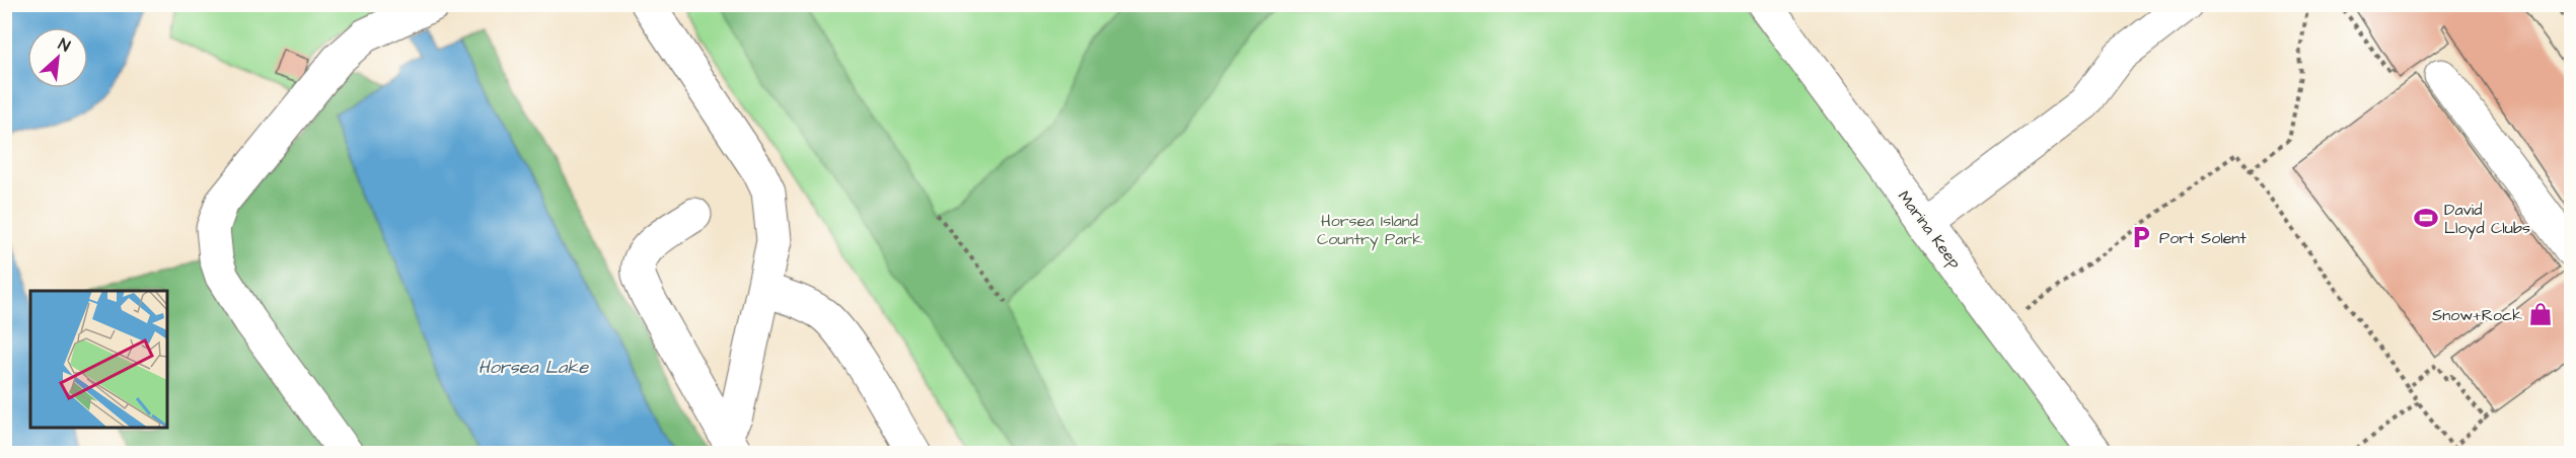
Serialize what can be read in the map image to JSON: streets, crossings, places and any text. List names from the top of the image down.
{
  "streets": {
    "street": ["Marina Keep"]
  },
  "water": ["Horsea Lake"],
  "parks": ["Horsea Island Country Park"],
  "places": {
    "sports": ["David Lloyd Clubs"],
    "parking": ["Port Solent"],
    "shop": ["Snow+Rock"]
  },
  "north": "top right"
}
